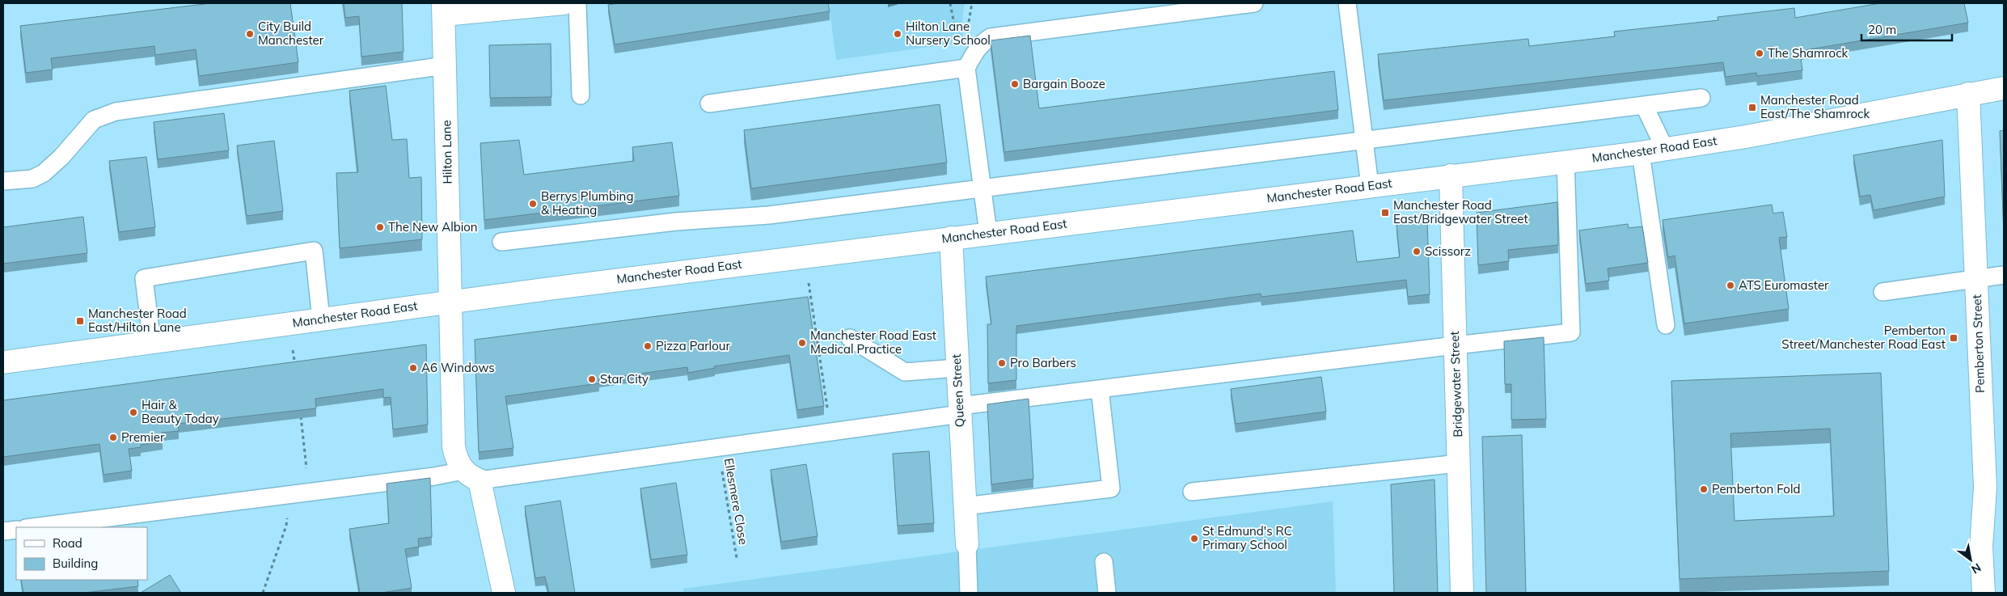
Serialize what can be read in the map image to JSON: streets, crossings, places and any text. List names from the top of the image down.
{
  "streets": {
    "main road": [
      "Manchester Road East",
      "Hilton Lane",
      "Pemberton Street",
      "Bridgewater Street",
      "Queen Street"
    ],
    "path": ["Ellesmere Close"]
  },
  "crossings": [
    ["Manchester Road East", "Hilton Lane"],
    ["Manchester Road East", "Pemberton Street"],
    ["Manchester Road East", "Bridgewater Street"],
    ["Manchester Road East", "Queen Street"]
  ],
  "places": {
    "other": [
      "City Build Manchester",
      "Hilton Lane Nursery School",
      "The Shamrock",
      "Bargain Booze",
      "Berrys Plumbing & Heating",
      "The New Albion",
      "Scissorz",
      "ATS Euromaster",
      "Manchester Road East Medical Practice",
      "Pizza Parlour",
      "Pro Barbers",
      "A6 Windows",
      "Star City",
      "Hair & Beauty Today",
      "Premier",
      "Pemberton Fold",
      "St Edmund's RC Primary School"
    ],
    "transit": [
      "Manchester Road East/The Shamrock",
      "Manchester Road East/Bridgewater Street",
      "Manchester Road East/Hilton Lane",
      "Pemberton Street/Manchester Road East"
    ]
  },
  "legend": ["Road", "Building"],
  "scale_bar": "20 m",
  "north": "bottom right"
}
